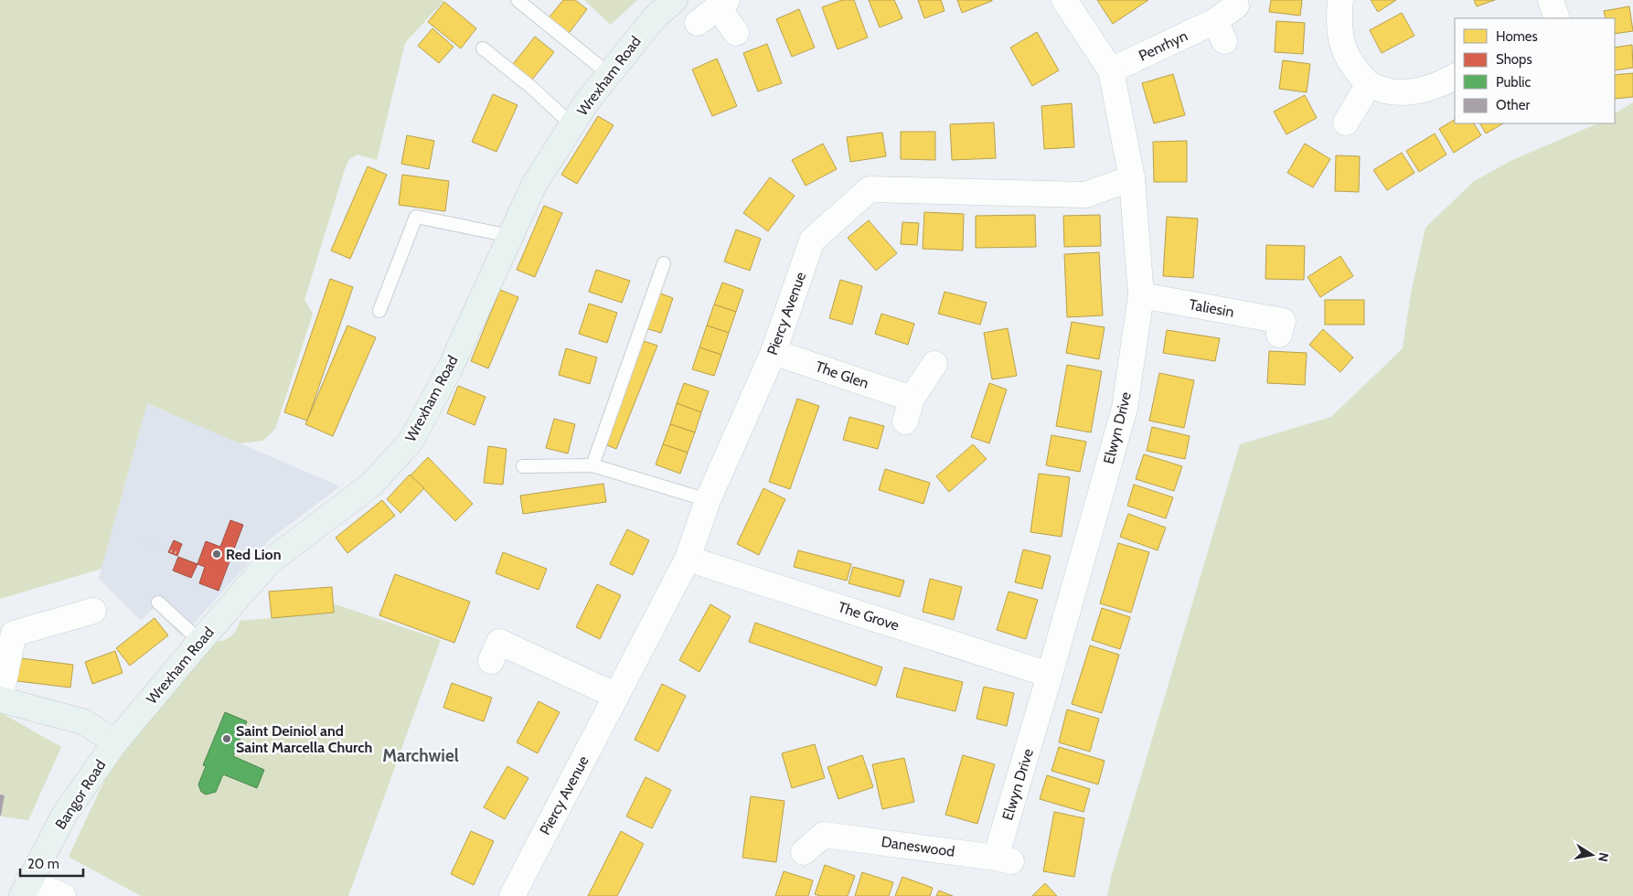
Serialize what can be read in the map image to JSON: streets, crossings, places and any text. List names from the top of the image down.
{
  "streets": {
    "main road": ["Wrexham Road", "Bangor Road"],
    "street": [
      "Penrhyn",
      "Taliesin",
      "Piercy Avenue",
      "The Glen",
      "Elwyn Drive",
      "The Grove",
      "Daneswood"
    ]
  },
  "crossings": [
    ["Penrhyn", "Elwyn Drive"],
    ["Wrexham Road", "Bangor Road"],
    ["Taliesin", "Elwyn Drive"],
    ["Piercy Avenue", "The Glen"],
    ["Piercy Avenue", "Elwyn Drive"],
    ["Piercy Avenue", "The Grove"],
    ["Elwyn Drive", "The Grove"],
    ["Elwyn Drive", "Daneswood"]
  ],
  "districts": ["Marchwiel"],
  "places": ["Red Lion", "Saint Deiniol and Saint Marcella Church"],
  "legend": [
    "Homes",
    "Shops",
    "Public",
    "Other"
  ],
  "scale_bar": "20 m",
  "north": "right"
}
